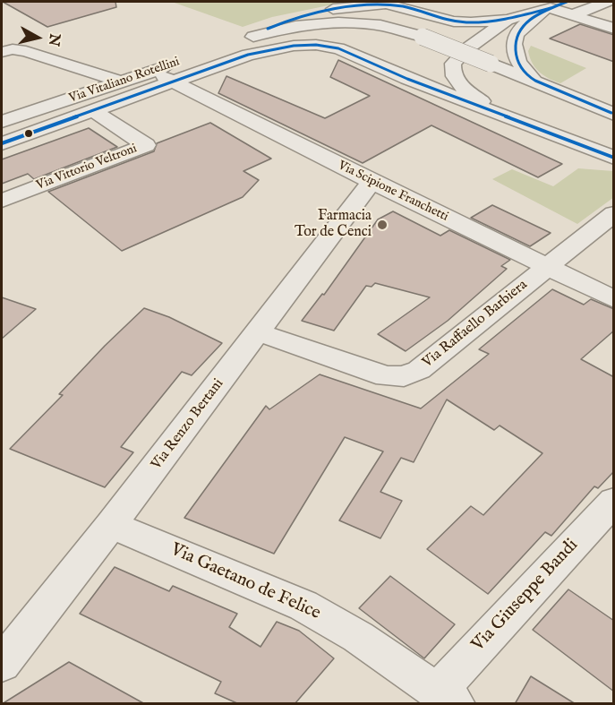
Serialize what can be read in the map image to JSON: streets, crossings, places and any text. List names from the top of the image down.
{
  "streets": {
    "street": [
      "Via Vitaliano Rotellini",
      "Via Vittorio Veltroni",
      "Via Scipione Franchetti",
      "Via Raffaello Barbiera",
      "Via Renzo Bertani",
      "Via Gaetano de Felice",
      "Via Giuseppe Bandi"
    ]
  },
  "crossings": [
    ["Via Vitaliano Rotellini", "Via Vittorio Veltroni"],
    ["Via Vitaliano Rotellini", "Via Scipione Franchetti"],
    ["Via Scipione Franchetti", "Via Raffaello Barbiera"],
    ["Via Scipione Franchetti", "Via Renzo Bertani"],
    ["Via Raffaello Barbiera", "Via Renzo Bertani"],
    ["Via Renzo Bertani", "Via Gaetano de Felice"],
    ["Via Gaetano de Felice", "Via Giuseppe Bandi"]
  ],
  "places": ["Farmacia Tor de Cenci"],
  "north": "right"
}
